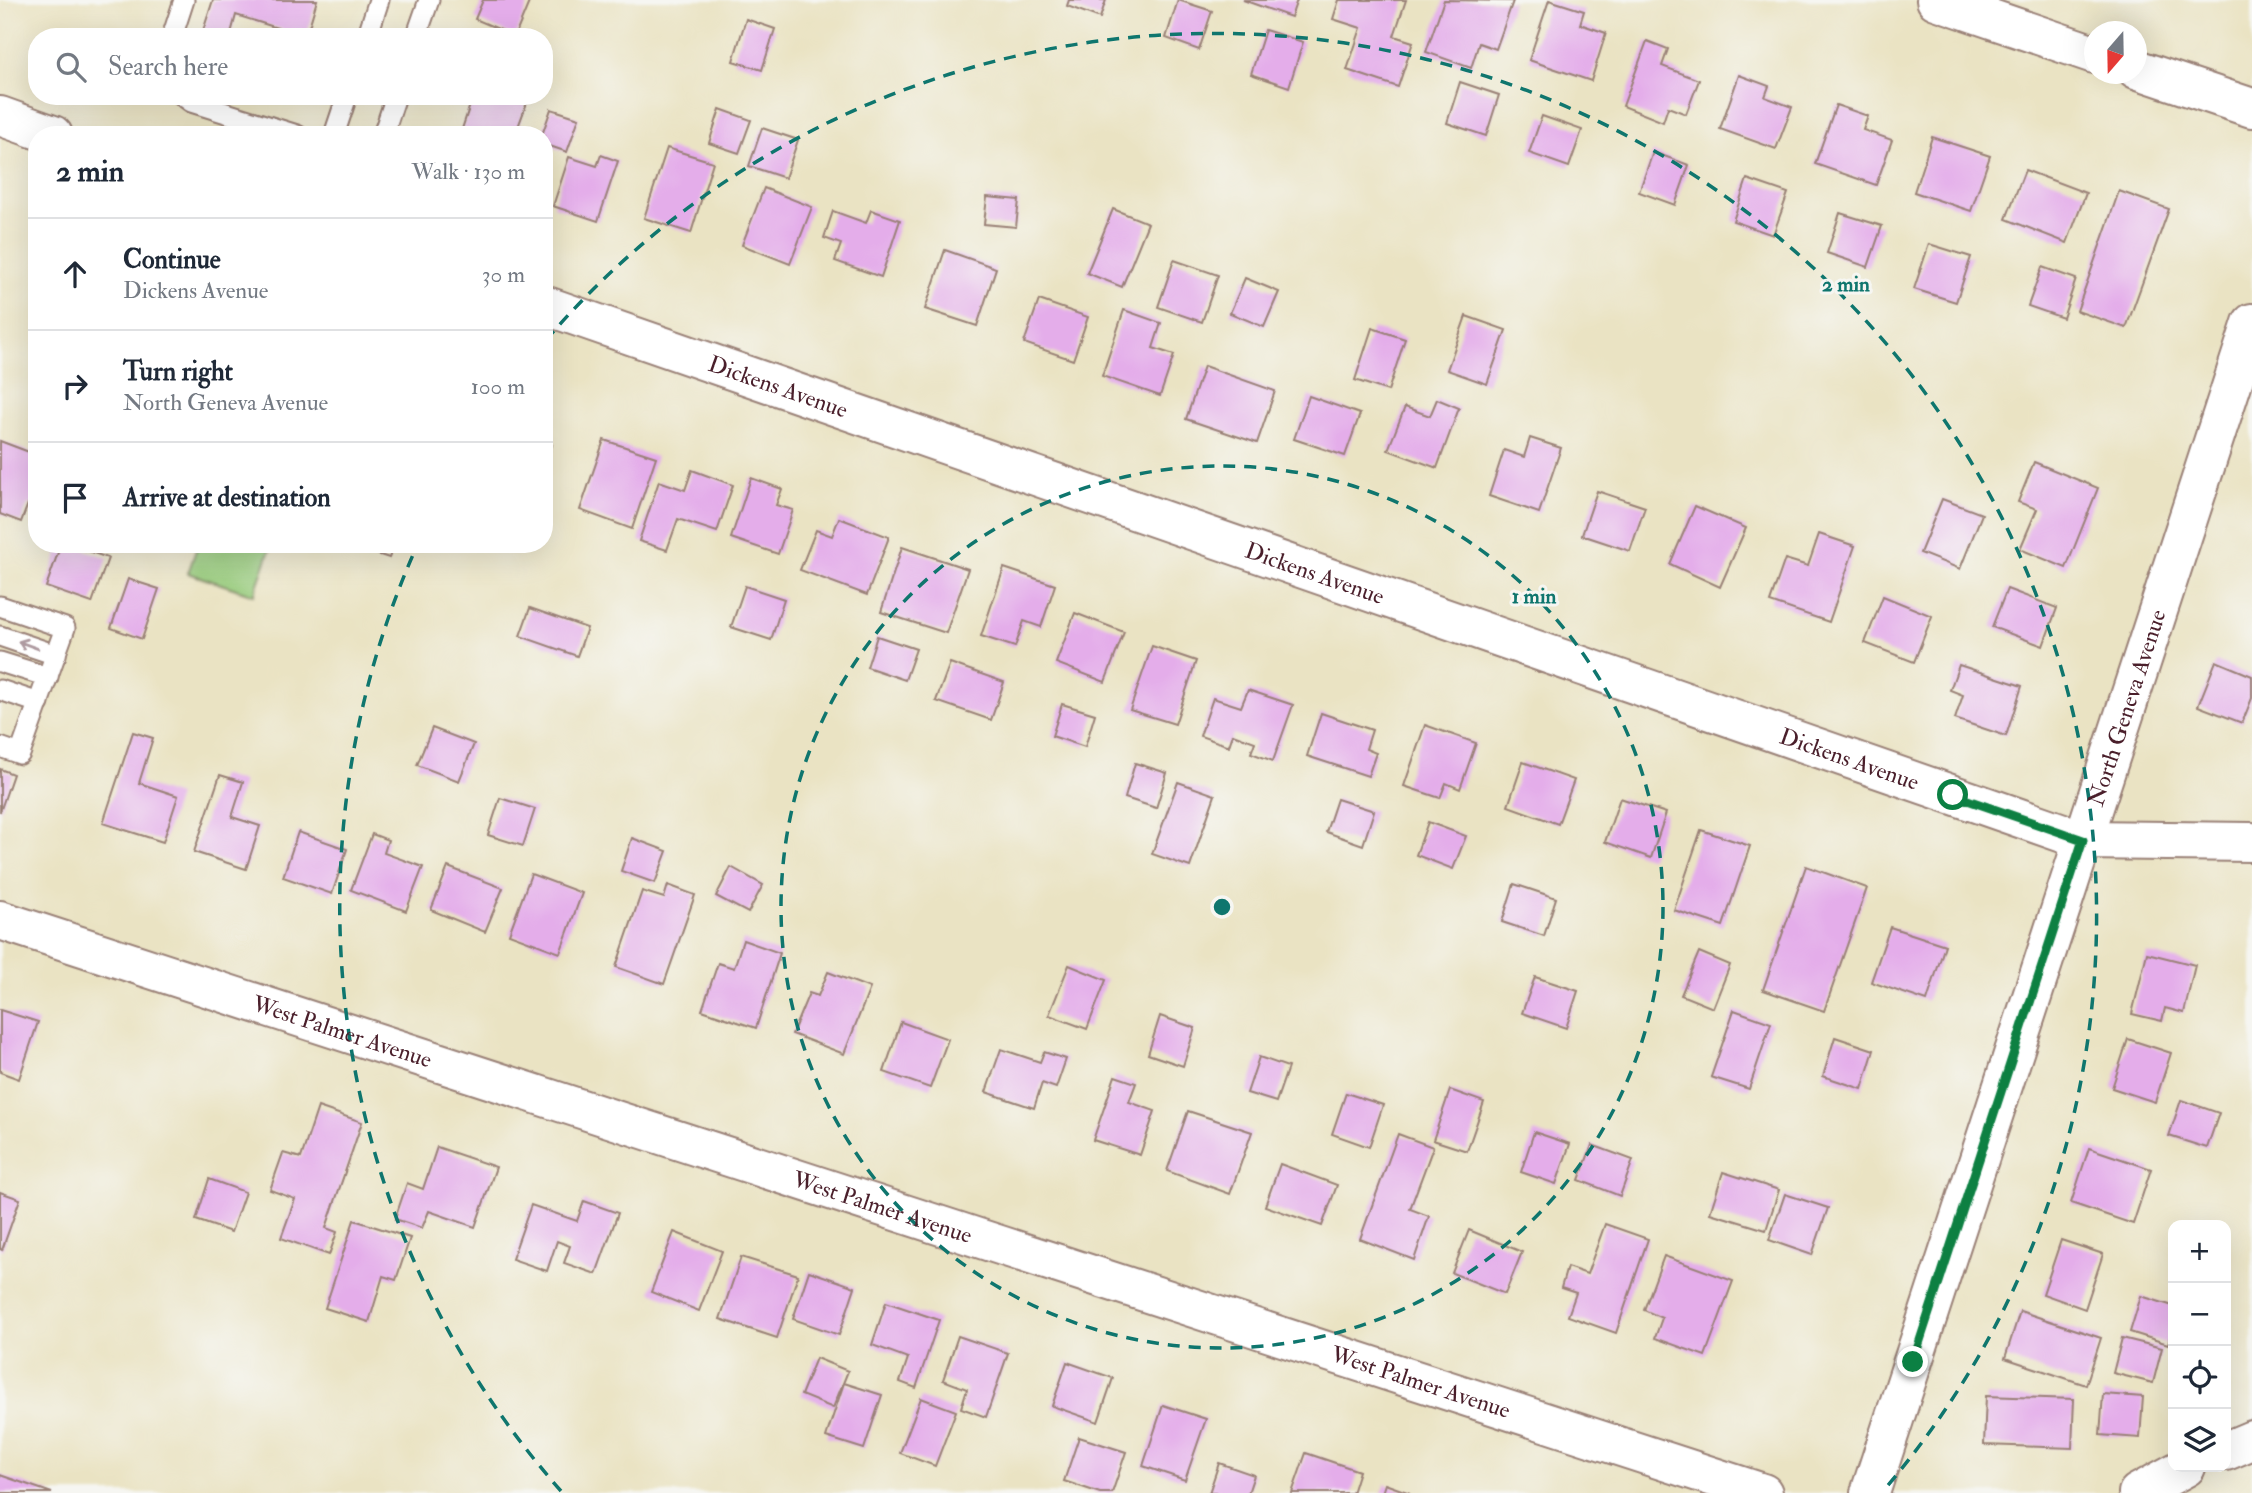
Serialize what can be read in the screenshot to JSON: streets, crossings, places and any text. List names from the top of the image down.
{
  "streets": {
    "street": ["Dickens Avenue", "North Geneva Avenue", "West Palmer Avenue"]
  },
  "crossings": [
    ["Dickens Avenue", "North Geneva Avenue"]
  ],
  "north": "bottom",
  "page": {
    "search": "Search here",
    "heading": ["2 min", "Walk · 130 m"],
    "list": [
      ["Continue", "Dickens Avenue", "30 m"],
      ["Turn right", "North Geneva Avenue", "100 m"],
      "Arrive at destination"
    ],
    "map_buttons": ["+", "−"]
  },
  "rings": ["2 min", "1 min"]
}
